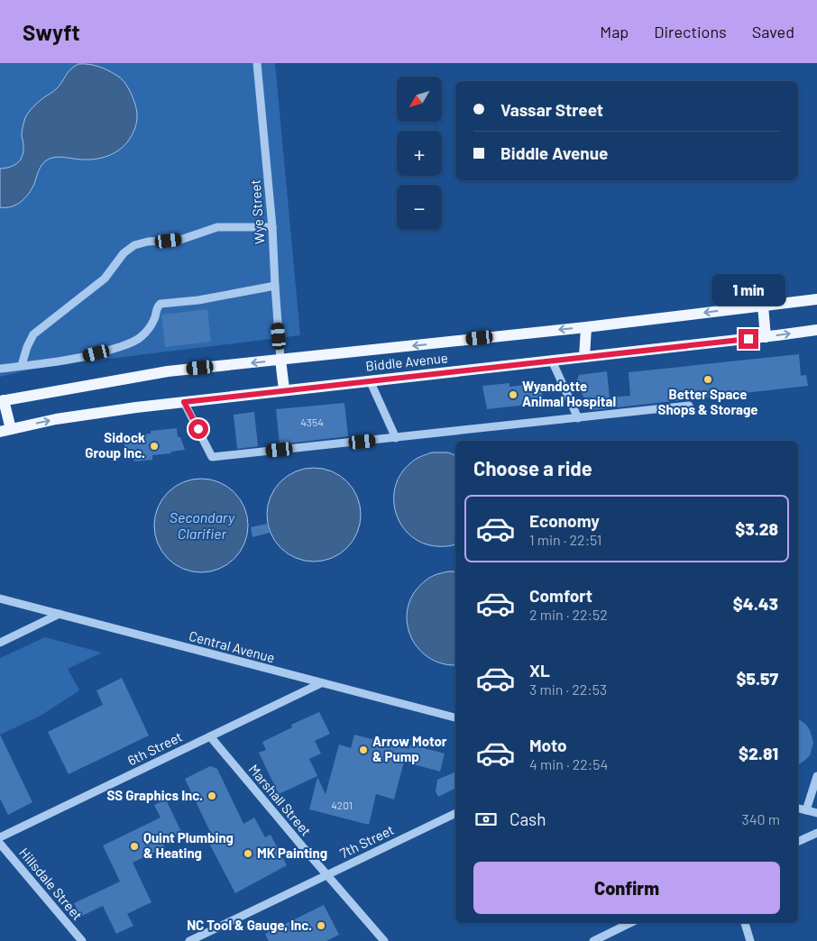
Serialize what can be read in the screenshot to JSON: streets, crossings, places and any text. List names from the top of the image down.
{
  "streets": {
    "main road": ["Biddle Avenue"],
    "street": [
      "Wye Street",
      "Central Avenue",
      "6th Street",
      "Marshall Street",
      "7th Street",
      "Hillsdale Street"
    ]
  },
  "crossings": [
    ["Wye Street", "Biddle Avenue"],
    ["Central Avenue", "6th Street"],
    ["6th Street", "Marshall Street"],
    ["Marshall Street", "7th Street"]
  ],
  "water": ["Secondary Clarifier"],
  "places": [
    "Better Space Shops & Storage",
    "Wyandotte Animal Hospital",
    "Sidock Group Inc.",
    "Arrow Motor & Pump",
    "SS Graphics Inc.",
    "Quint Plumbing & Heating",
    "MK Painting",
    "NC Tool & Gauge, Inc."
  ],
  "house_numbers": ["4354", "4201"],
  "north": "bottom left",
  "page": {
    "header": "Swyft",
    "nav": ["Map", "Directions", "Saved"],
    "map_buttons": ["+", "−"],
    "banner": ["Vassar Street", "Biddle Avenue"],
    "bubble": "1 min",
    "heading": "Choose a ride",
    "list": [
      {
        "name": "Economy",
        "note": "1 min · 22:51",
        "value": "$3.28"
      },
      {
        "name": "Comfort",
        "note": "2 min · 22:52",
        "value": "$4.43"
      },
      {
        "name": "XL",
        "note": "3 min · 22:53",
        "value": "$5.57"
      },
      {
        "name": "Moto",
        "note": "4 min · 22:54",
        "value": "$2.81"
      }
    ],
    "pay": ["Cash", "340 m"],
    "buttons": "Confirm"
  }
}
